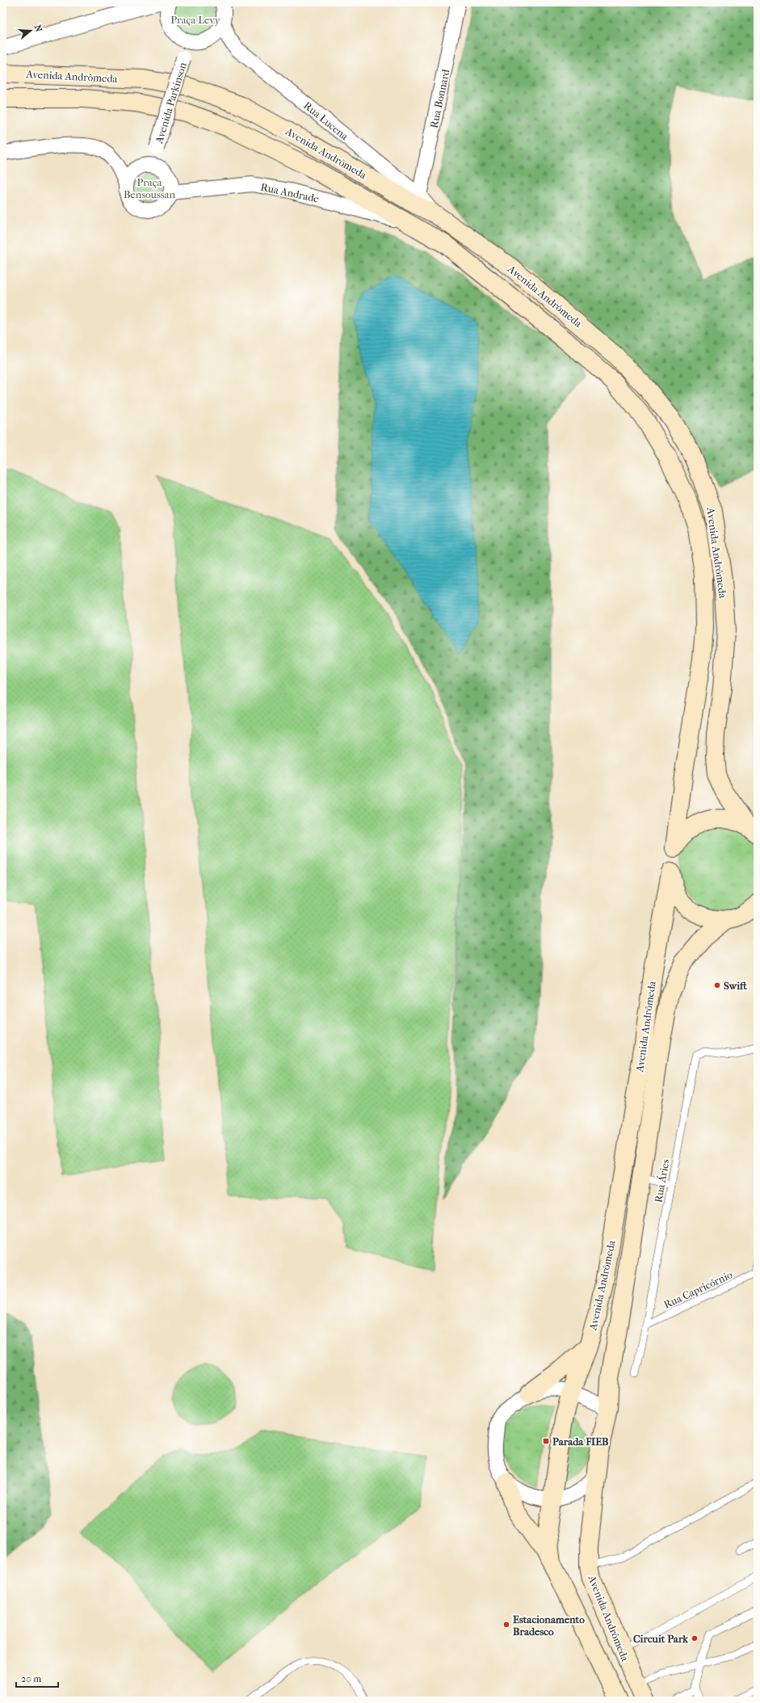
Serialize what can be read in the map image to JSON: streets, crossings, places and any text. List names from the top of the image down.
{
  "streets": {
    "main road": ["Avenida Andrômeda"],
    "street": [
      "Rua Bonnard",
      "Avenida Parkinson",
      "Rua Lucena",
      "Rua Andrade"
    ],
    "lane": ["Rua Áries", "Rua Capricórnio"]
  },
  "crossings": [
    ["Avenida Andrômeda", "Rua Lucena"],
    ["Avenida Andrômeda", "Rua Andrade"],
    ["Rua Bonnard", "Rua Lucena"],
    ["Avenida Parkinson", "Rua Andrade"],
    ["Rua Áries", "Rua Capricórnio"]
  ],
  "parks": ["Praça Levy", "Praça Bensoussan"],
  "places": {
    "other": ["Swift", "Estacionamento Bradesco", "Circuit Park"],
    "transit": ["Parada FIEB"]
  },
  "scale_bar": "20 m",
  "north": "right"
}
